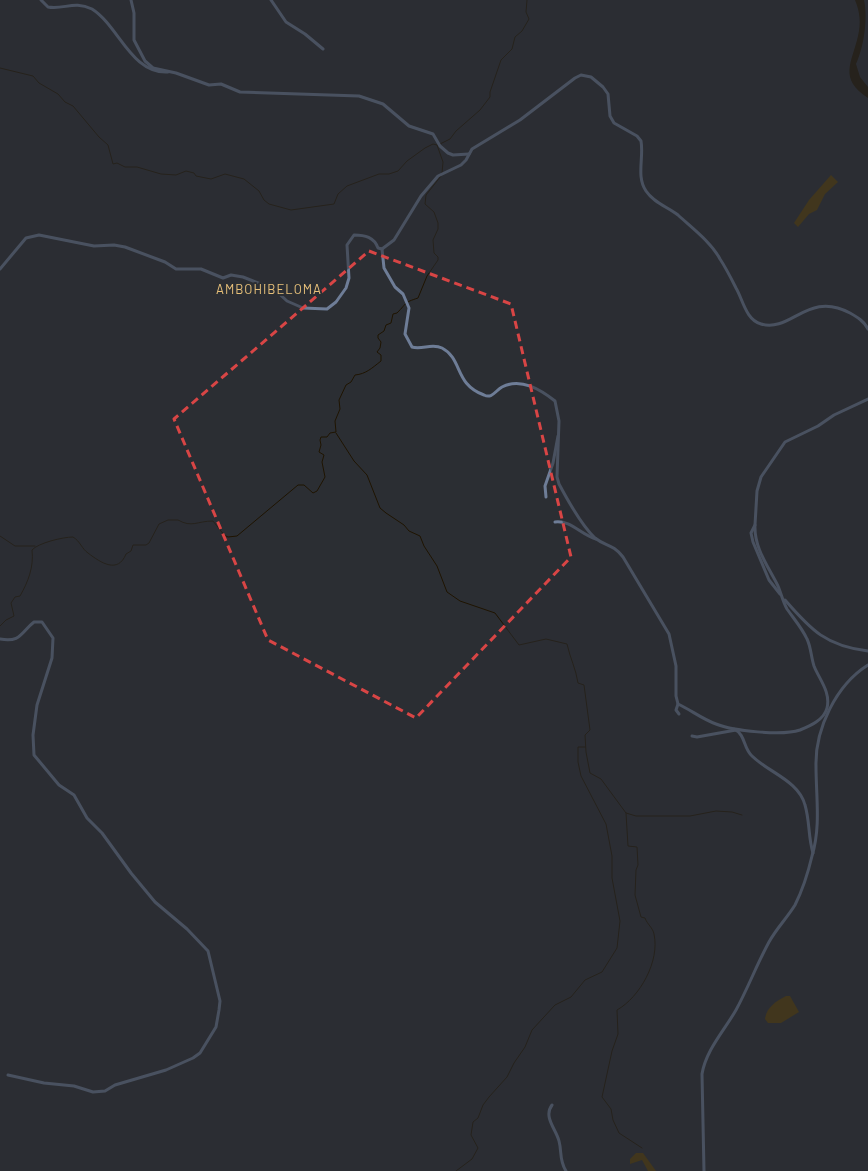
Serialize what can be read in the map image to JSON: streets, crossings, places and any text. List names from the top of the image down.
{
  "districts": ["AMBOHIBELOMA"]
}
